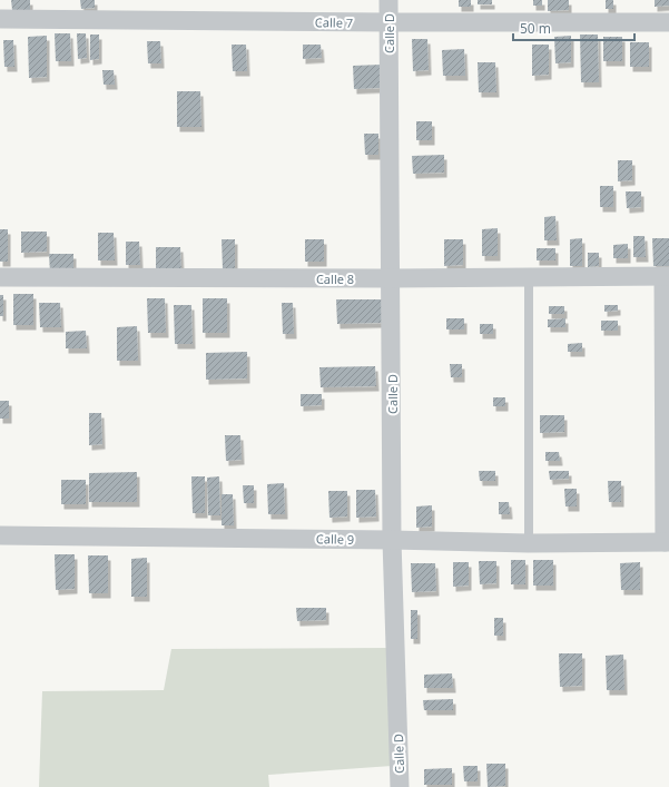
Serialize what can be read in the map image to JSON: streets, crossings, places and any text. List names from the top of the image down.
{
  "streets": {
    "street": [
      "Calle 7",
      "Calle D",
      "Calle 8",
      "Calle 9"
    ]
  },
  "crossings": [
    ["Calle 7", "Calle D"],
    ["Calle D", "Calle 8"],
    ["Calle D", "Calle 9"]
  ],
  "scale_bar": "50 m"
}
